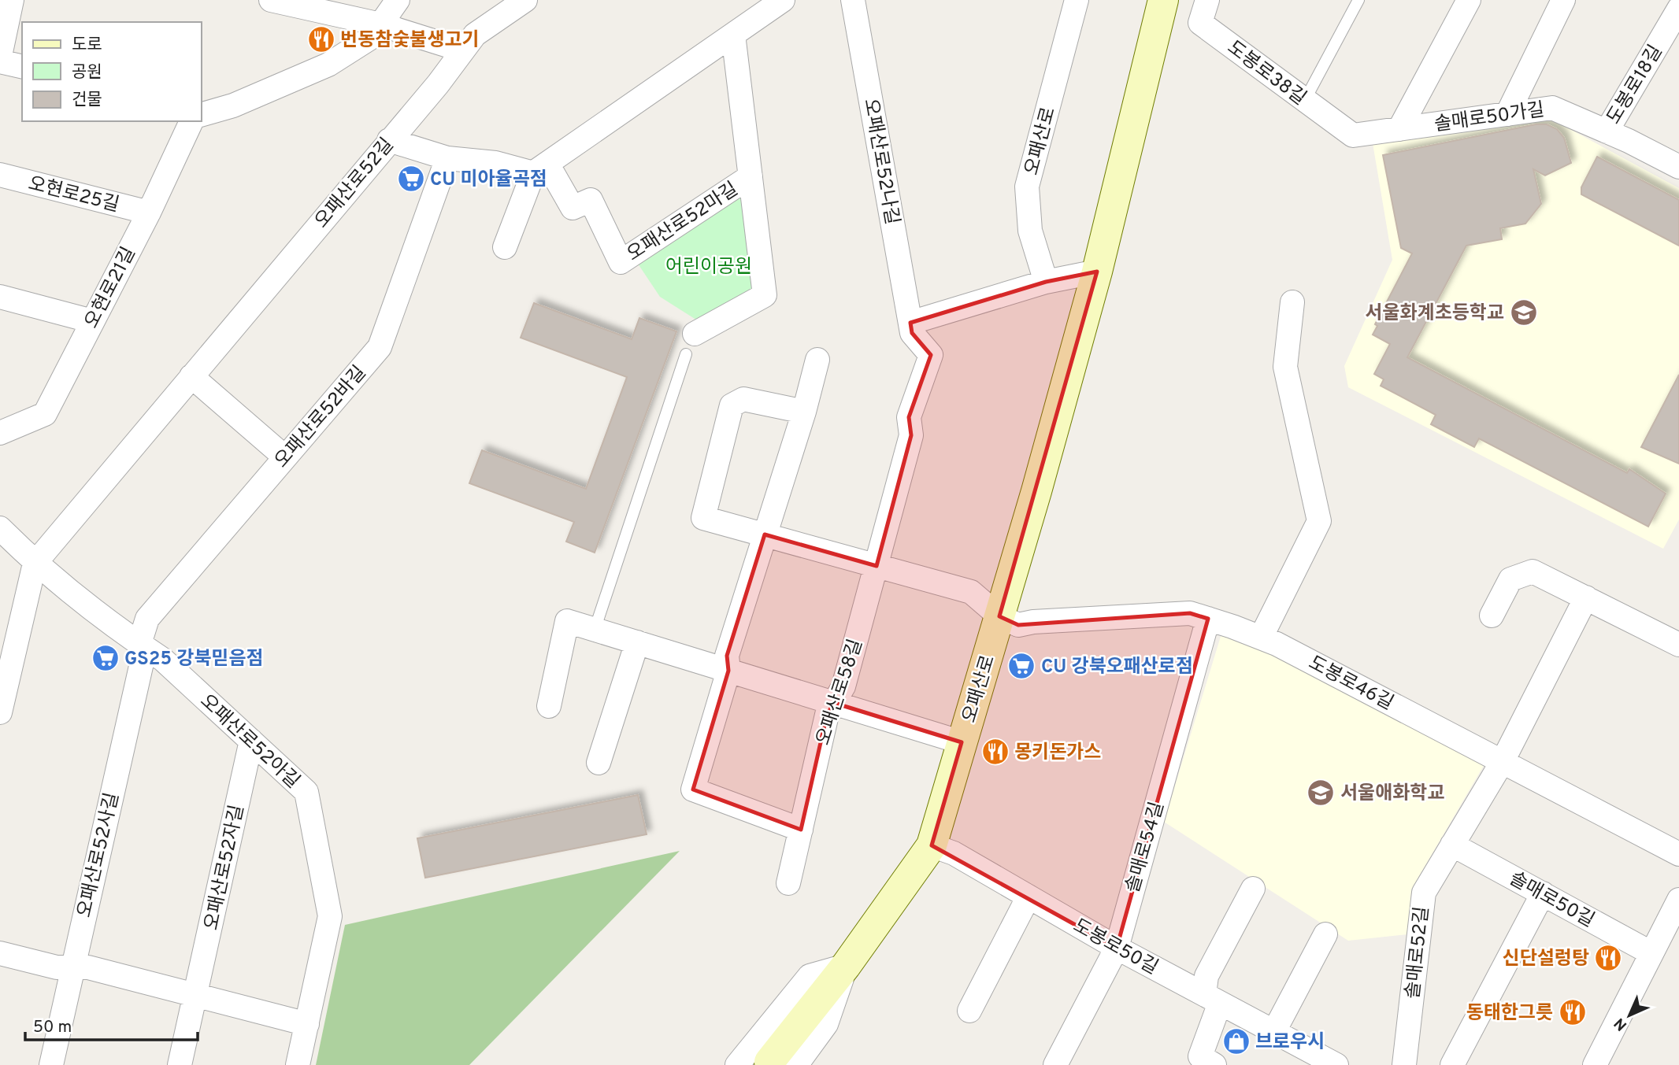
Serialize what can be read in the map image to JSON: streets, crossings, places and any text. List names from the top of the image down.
{
  "streets": {
    "street": [
      "도봉로38길",
      "도봉로18길",
      "솔매로50가길",
      "오패산로",
      "오패산로52나길",
      "오패산로52길",
      "오현로25길",
      "오패산로52마길",
      "오현로21길",
      "오패산로52바길",
      "도봉로46길",
      "오패산로58길",
      "오패산로52아길",
      "솔매로54길",
      "오패산로52사길",
      "오패산로52자길",
      "솔매로50길",
      "도봉로50길",
      "솔매로52길"
    ]
  },
  "crossings": [
    ["도봉로38길", "솔매로50가길"],
    ["도봉로18길", "솔매로50가길"],
    ["오패산로", "도봉로46길"],
    ["오패산로", "도봉로50길"],
    ["오패산로52나길", "오패산로58길"],
    ["오현로25길", "오현로21길"],
    ["오패산로52바길", "오패산로52아길"],
    ["오패산로52바길", "오패산로52사길"],
    ["도봉로46길", "솔매로54길"],
    ["도봉로46길", "솔매로52길"],
    ["오패산로52아길", "오패산로52사길"],
    ["오패산로52아길", "오패산로52자길"],
    ["솔매로54길", "도봉로50길"],
    ["솔매로50길", "솔매로52길"]
  ],
  "parks": ["어린이공원"],
  "places": {
    "restaurant": [
      "번동참숯불생고기",
      "몽키돈가스",
      "신단설렁탕",
      "동태한그릇"
    ],
    "supermarket": ["CU 미아율곡점", "GS25 강북믿음점", "CU 강북오패산로점"],
    "school or university": ["서울화계초등학교", "서울애화학교"],
    "shop": ["브로우시"]
  },
  "legend": ["도로", "공원", "건물"],
  "scale_bar": "50 m",
  "north": "bottom left"
}
